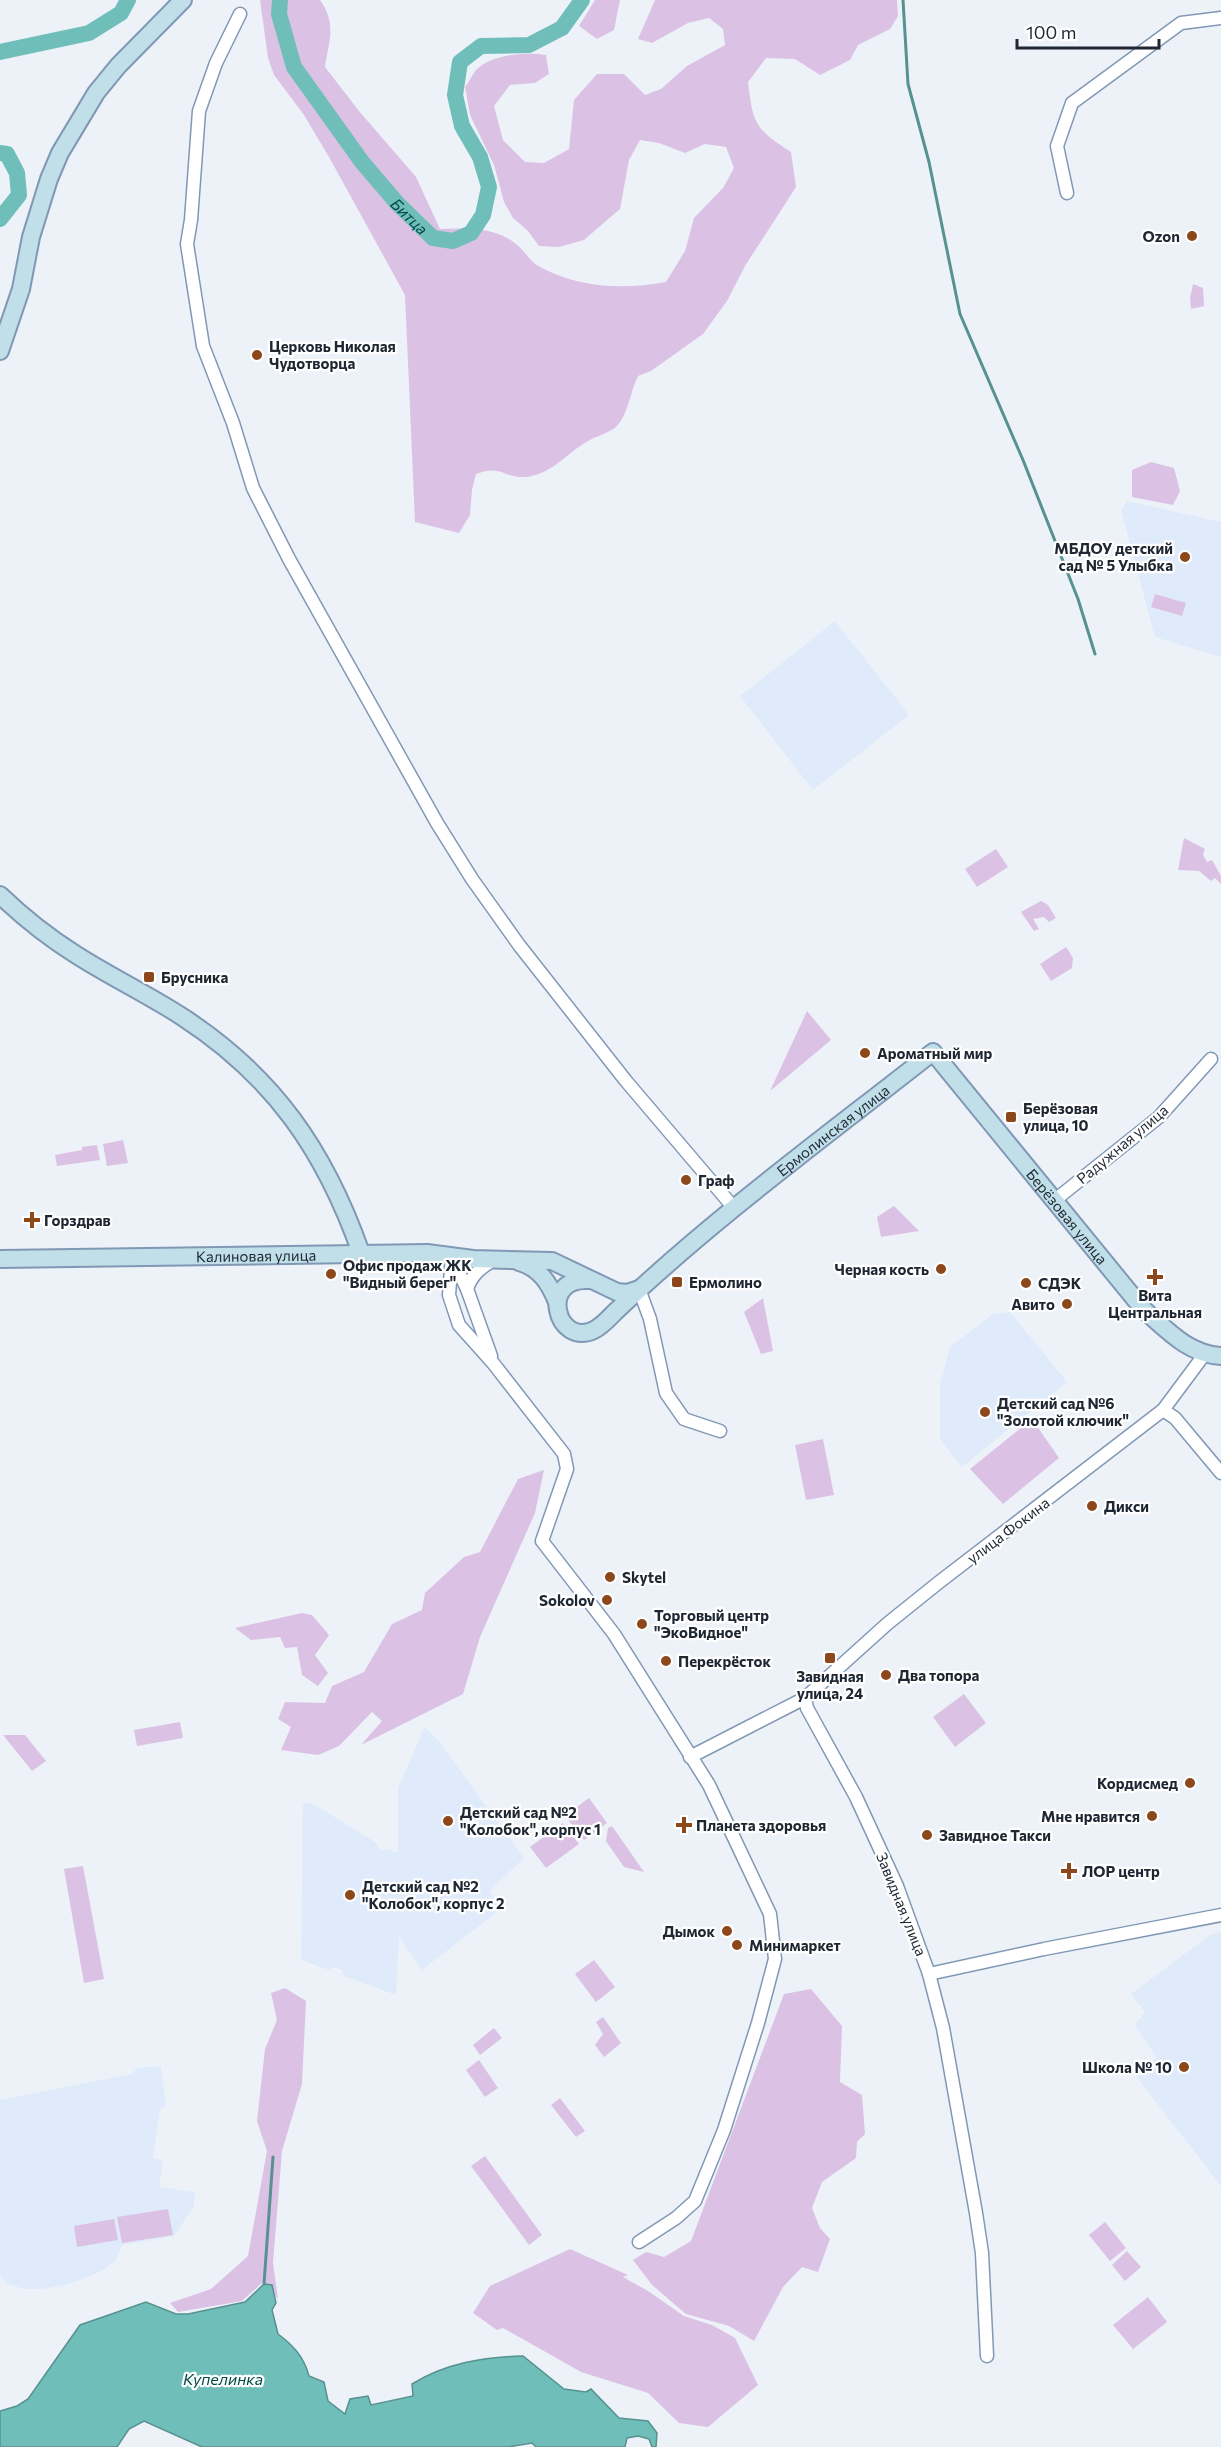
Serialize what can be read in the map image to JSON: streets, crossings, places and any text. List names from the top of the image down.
{
  "streets": {
    "street": [
      "Ермолинская улица",
      "Радужная улица",
      "Берёзовая улица",
      "Калиновая улица",
      "улица Фокина",
      "Завидная улица"
    ]
  },
  "crossings": [
    ["Ермолинская улица", "Берёзовая улица"],
    ["Ермолинская улица", "Калиновая улица"],
    ["Радужная улица", "Берёзовая улица"],
    ["Берёзовая улица", "улица Фокина"],
    ["улица Фокина", "Завидная улица"]
  ],
  "water": ["Битца", "Купелинка"],
  "places": {
    "other": [
      "Ozon",
      "Церковь Николая Чудотворца",
      "МБДОУ детский сад № 5 Улыбка",
      "Ароматный мир",
      "Граф",
      "Черная кость",
      "Офис продаж ЖК \"Видный берег\"",
      "СДЭК",
      "Авито",
      "Детский сад №6 \"Золотой ключик\"",
      "Дикси",
      "Skytel",
      "Sokolov",
      "Торговый центр \"ЭкоВидное\"",
      "Перекрёсток",
      "Два топора",
      "Кордисмед",
      "Мне нравится",
      "Детский сад №2 \"Колобок\", корпус 1",
      "Завидное Такси",
      "Детский сад №2 \"Колобок\", корпус 2",
      "Дымок",
      "Минимаркет",
      "Школа № 10"
    ],
    "transit": [
      "Брусника",
      "Берёзовая улица, 10",
      "Ермолино",
      "Завидная улица, 24"
    ],
    "health": [
      "Горздрав",
      "Вита Центральная",
      "Планета здоровья",
      "ЛОР центр"
    ]
  },
  "scale_bar": "100 m"
}
